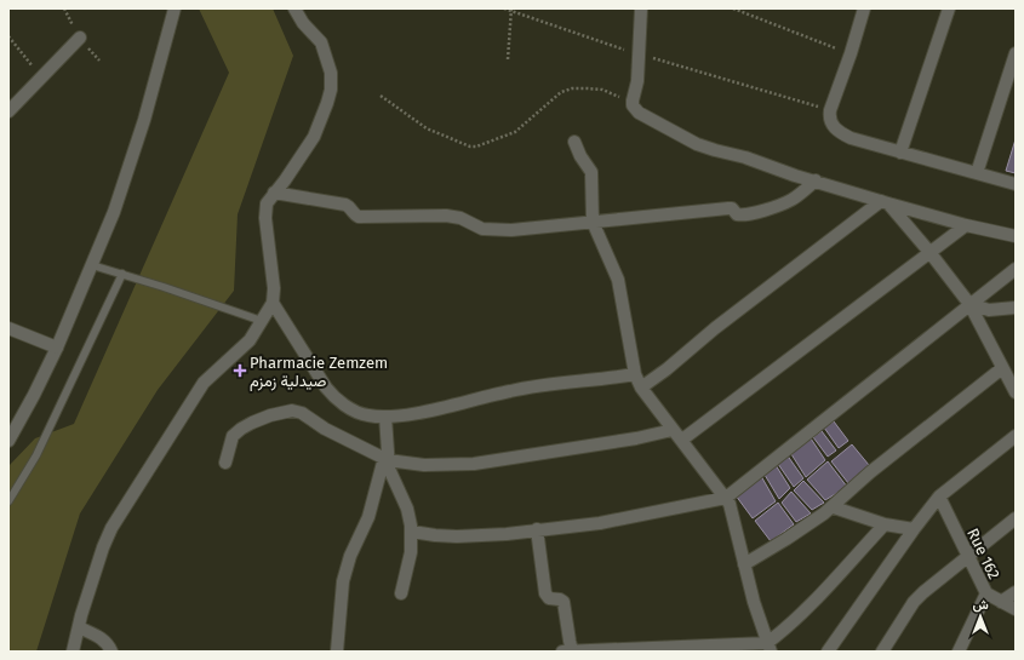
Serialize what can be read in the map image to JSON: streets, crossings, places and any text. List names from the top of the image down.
{
  "streets": {
    "street": ["Rue 162"]
  },
  "places": {
    "health": ["Pharmacie Zemzem صيدلية زمزم"]
  },
  "north": "top"
}
